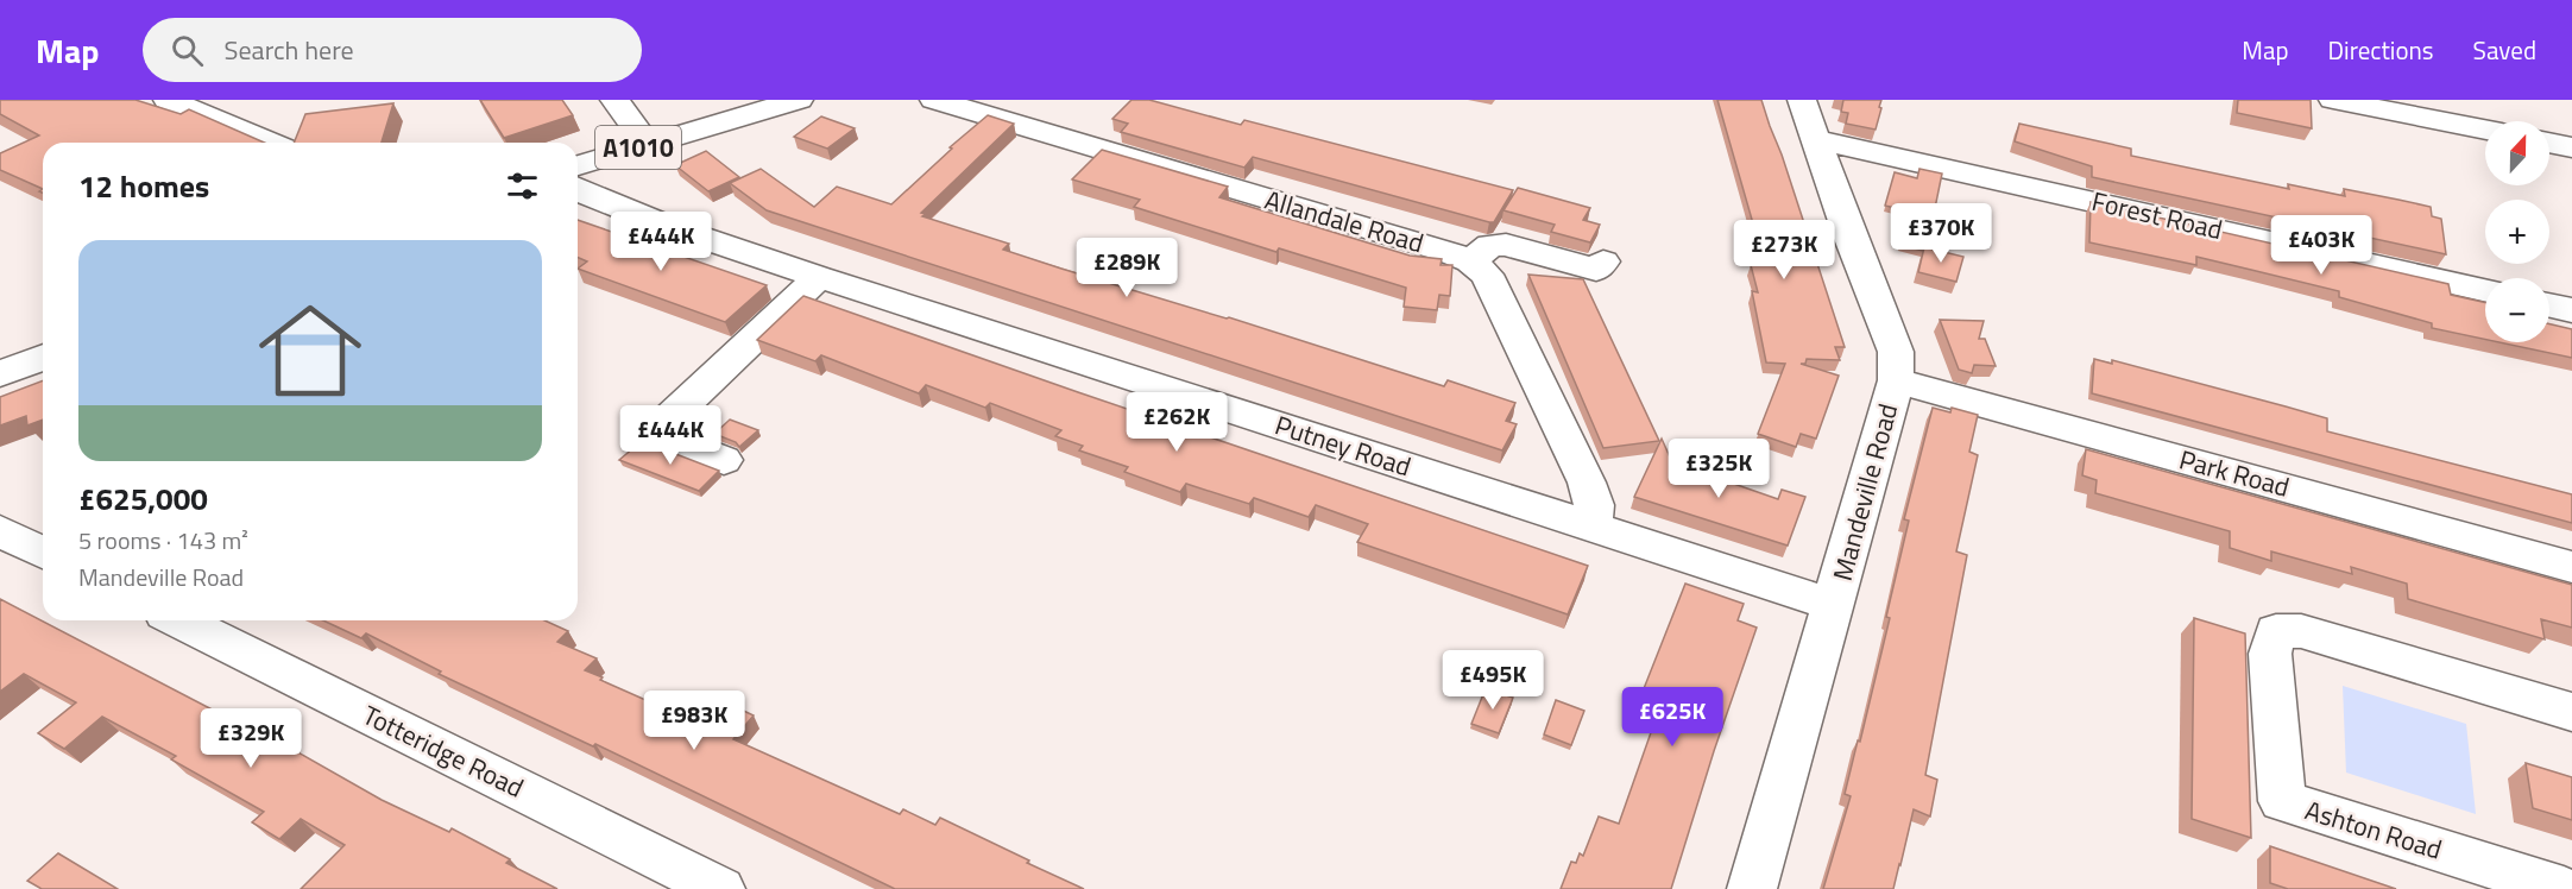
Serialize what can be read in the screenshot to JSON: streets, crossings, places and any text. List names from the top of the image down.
{
  "streets": {
    "street": [
      "A1010",
      "Forest Road",
      "Allandale Road",
      "Putney Road",
      "Park Road",
      "Mandeville Road",
      "Totteridge Road",
      "Ashton Road"
    ]
  },
  "crossings": [
    ["Forest Road", "Mandeville Road"],
    ["Allandale Road", "Putney Road"],
    ["Putney Road", "Mandeville Road"],
    ["Park Road", "Mandeville Road"]
  ],
  "north": "top",
  "page": {
    "header": "Map",
    "search": "Search here",
    "nav": ["Map", "Directions", "Saved"],
    "map_buttons": ["+", "−"],
    "heading": "12 homes",
    "price": [
      "£370K",
      "£444K",
      "£403K",
      "£273K",
      "£289K",
      "£262K",
      "£444K",
      "£325K",
      "£495K",
      "£625K",
      "£983K",
      "£329K"
    ],
    "list": [
      {
        "name": "£625,000",
        "note": "5 rooms · 143 m² · Mandeville Road"
      }
    ]
  }
}
